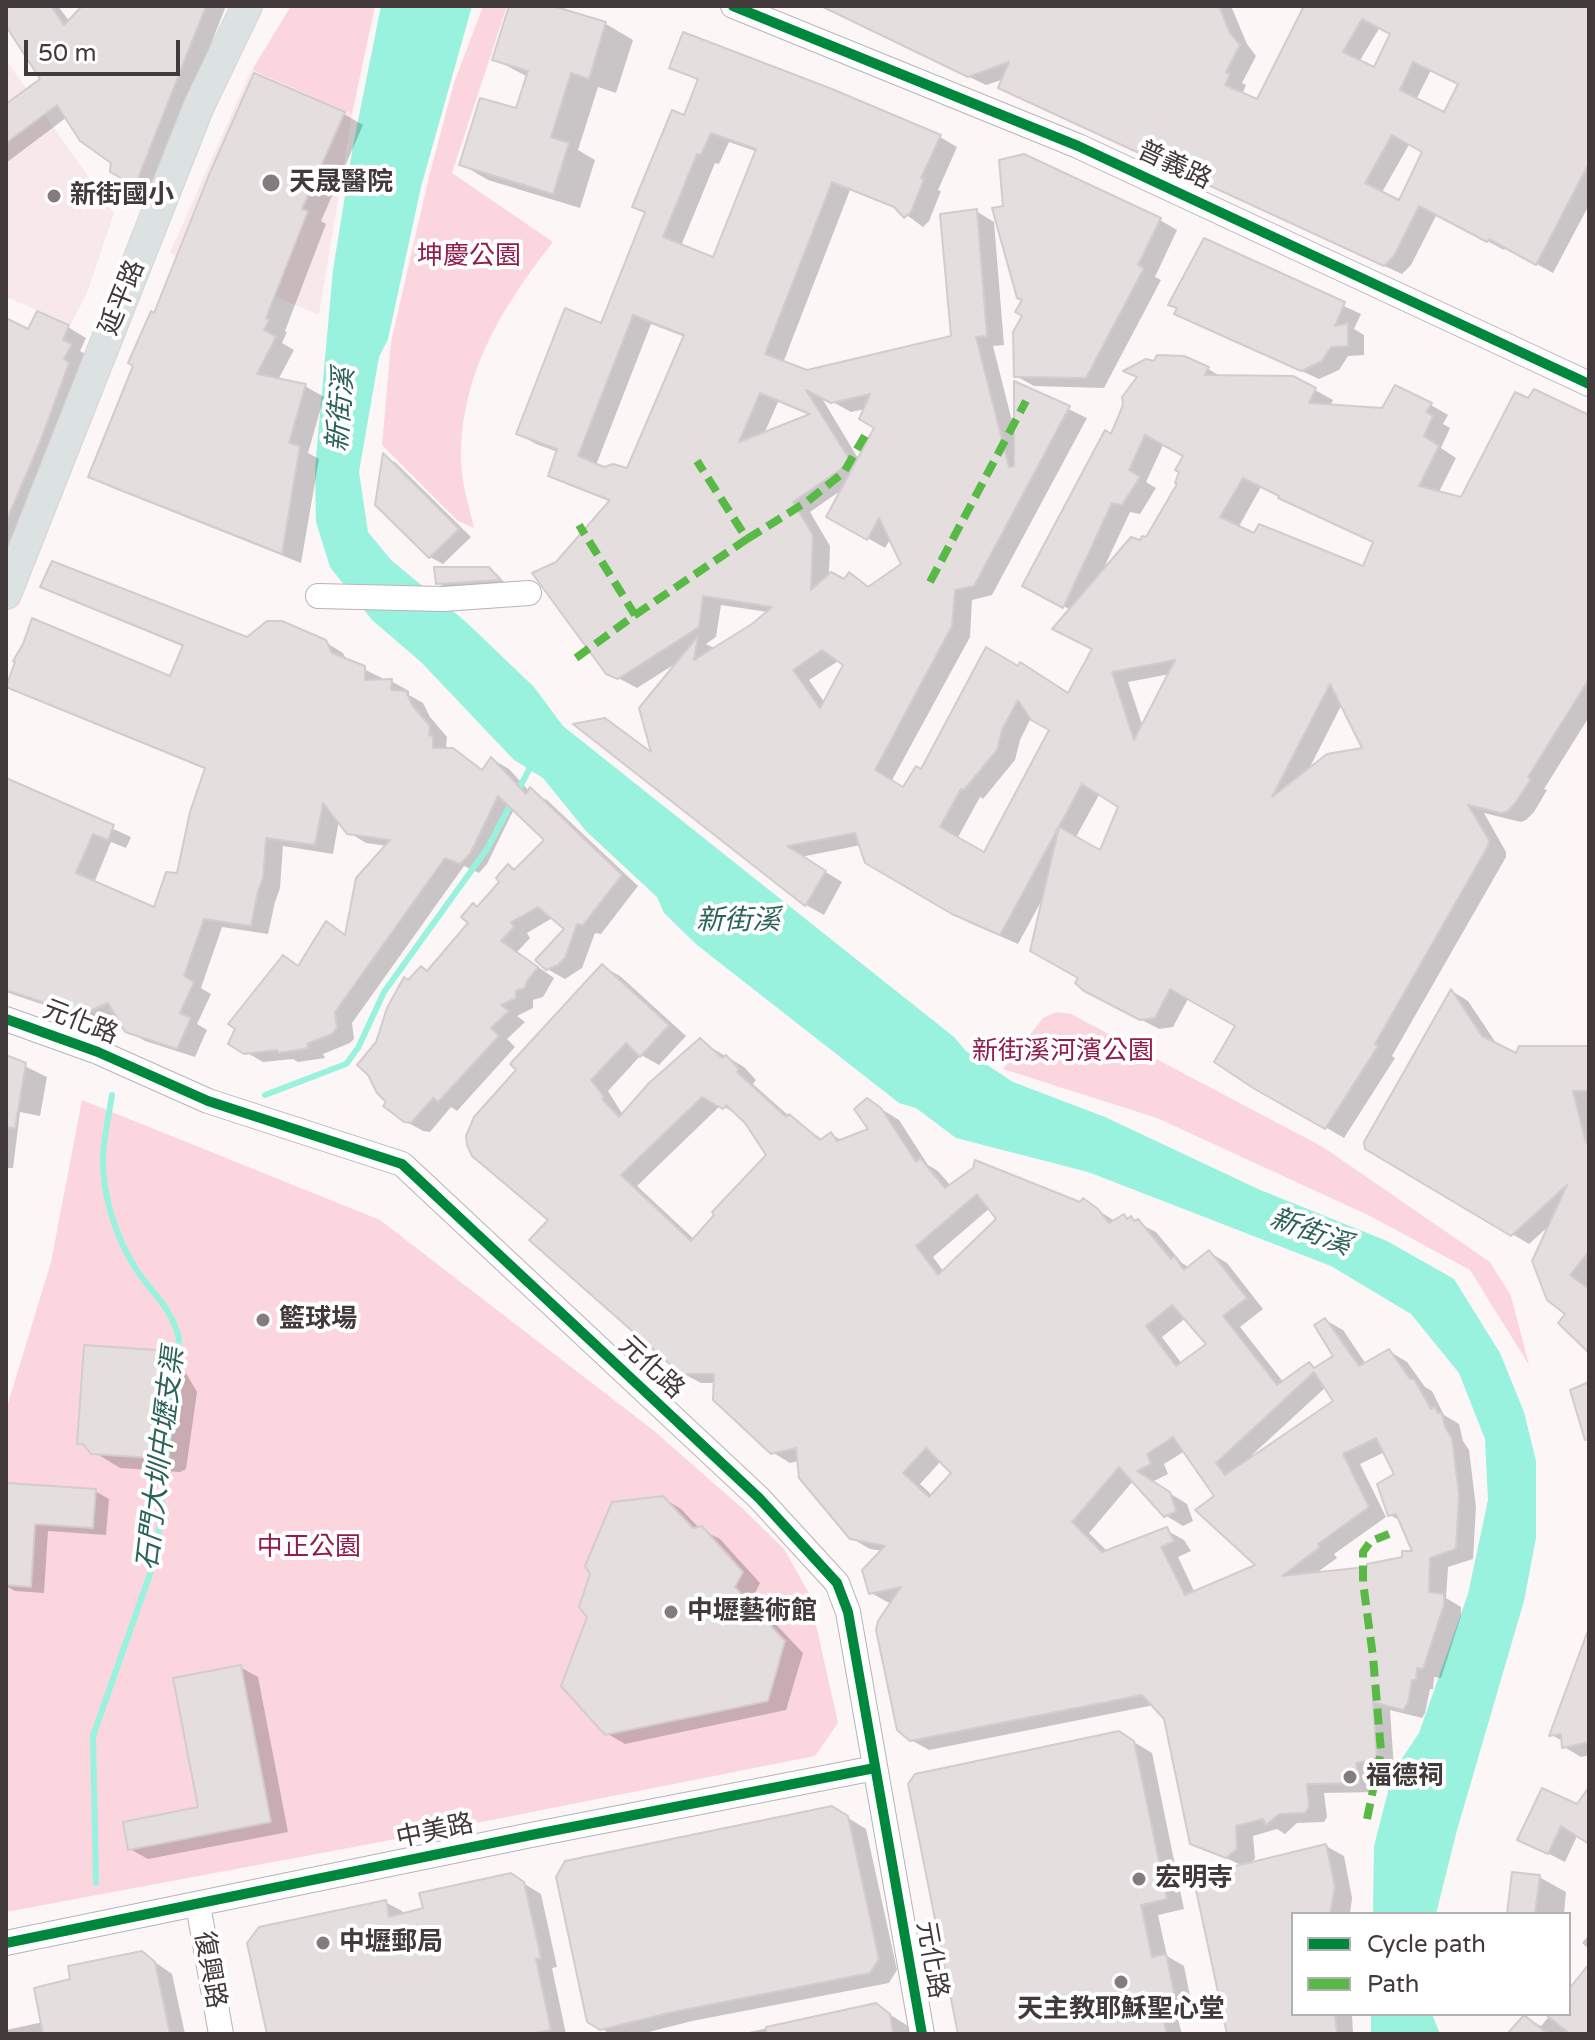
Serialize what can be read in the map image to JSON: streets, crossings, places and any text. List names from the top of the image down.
{
  "streets": {
    "main road": ["延平路"],
    "street": [
      "普義路",
      "元化路",
      "中美路",
      "復興路"
    ]
  },
  "crossings": [
    ["元化路", "中美路"],
    ["中美路", "復興路"]
  ],
  "water": ["新街溪", "石門大圳中壢支渠"],
  "parks": ["坤慶公園", "新街溪河濱公園", "中正公園"],
  "places": [
    "天晟醫院",
    "新街國小",
    "籃球場",
    "中壢藝術館",
    "福德祠",
    "宏明寺",
    "中壢郵局",
    "天主教耶穌聖心堂"
  ],
  "legend": ["Cycle path", "Path"],
  "scale_bar": "50 m"
}
